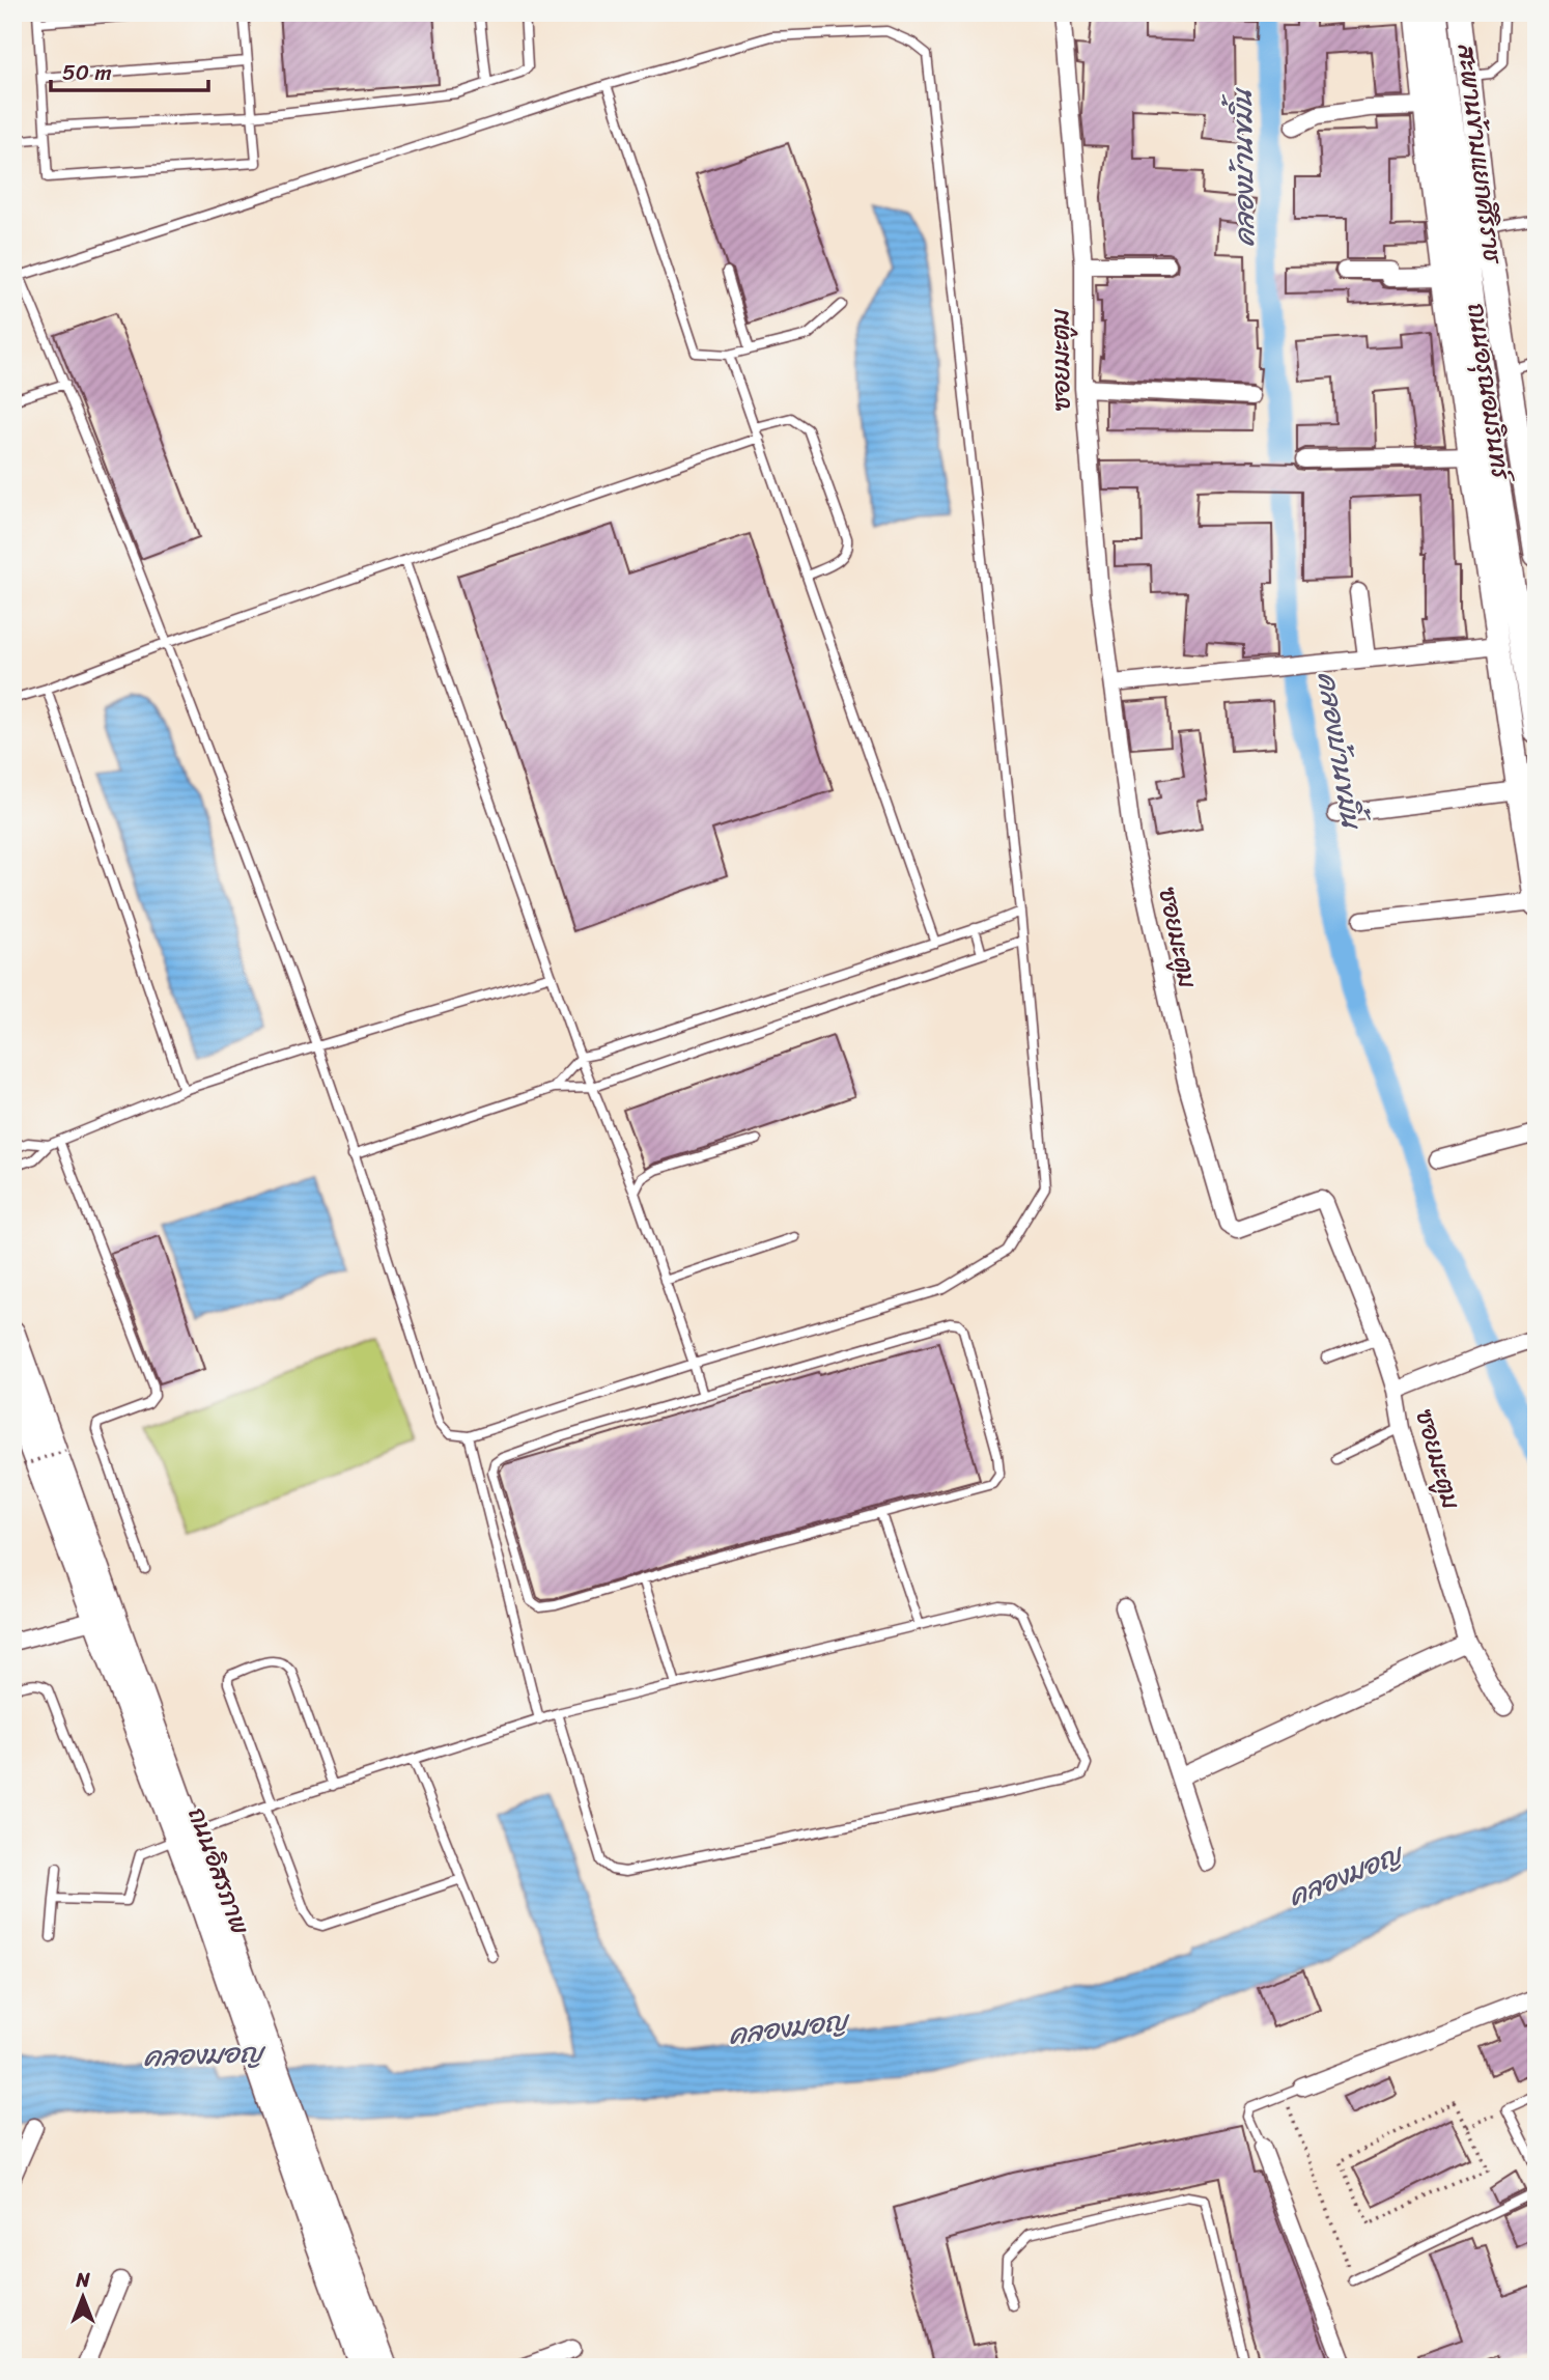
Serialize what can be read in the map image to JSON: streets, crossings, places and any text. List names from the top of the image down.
{
  "streets": {
    "main road": ["สะพานข้ามแยกศิริราช", "ถนนอรุณอมรินทร์", "ถนนอิสรภาพ"],
    "street": ["ซอยมะตูม"]
  },
  "water": ["คลองบ้านขมิ้น", "คลองมอญ"],
  "scale_bar": "50 m",
  "north": "top"
}
